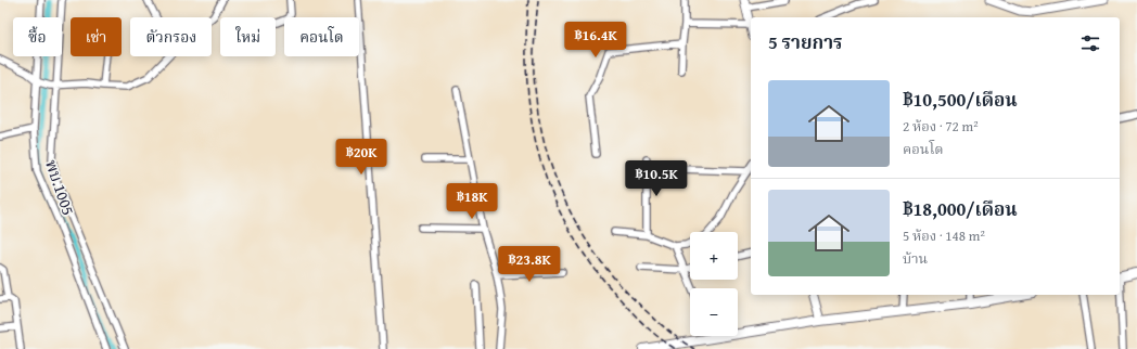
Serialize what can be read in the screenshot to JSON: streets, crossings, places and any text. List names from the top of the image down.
{
  "streets": {
    "street": ["พบ.1005"]
  },
  "page": {
    "chip": [
      "ซื้อ",
      "เช่า",
      "ตัวกรอง",
      "ใหม่",
      "คอนโด"
    ],
    "heading": "5 รายการ",
    "price": [
      "฿16.4K",
      "฿20K",
      "฿10.5K",
      "฿18K",
      "฿23.8K"
    ],
    "list": [
      {
        "name": "฿10,500/เดือน",
        "note": "2 ห้อง · 72 m² · คอนโด"
      },
      {
        "name": "฿18,000/เดือน",
        "note": "5 ห้อง · 148 m² · บ้าน"
      }
    ],
    "map_buttons": ["+", "−"]
  }
}
